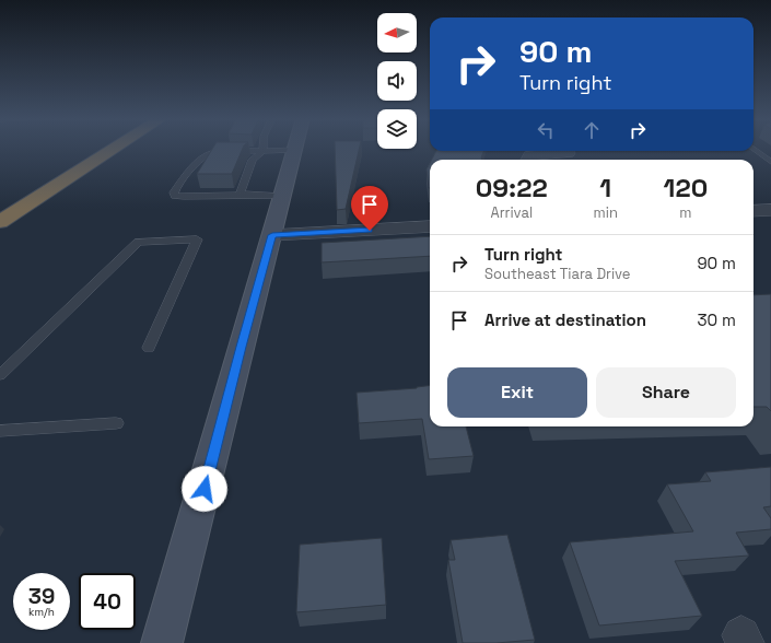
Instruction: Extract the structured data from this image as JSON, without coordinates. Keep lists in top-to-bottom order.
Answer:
{
  "north": "left",
  "page": {
    "turn": ["90 m", "Turn right"],
    "eta": [
      "09:22",
      "Arrival",
      "1",
      "min",
      "120",
      "m"
    ],
    "list": [
      {
        "name": "Turn right",
        "note": "Southeast Tiara Drive",
        "value": "90 m"
      },
      {
        "name": "Arrive at destination",
        "value": "30 m"
      }
    ],
    "buttons": ["Exit", "Share"],
    "speed": "39 km/h",
    "limit": "40"
  }
}
